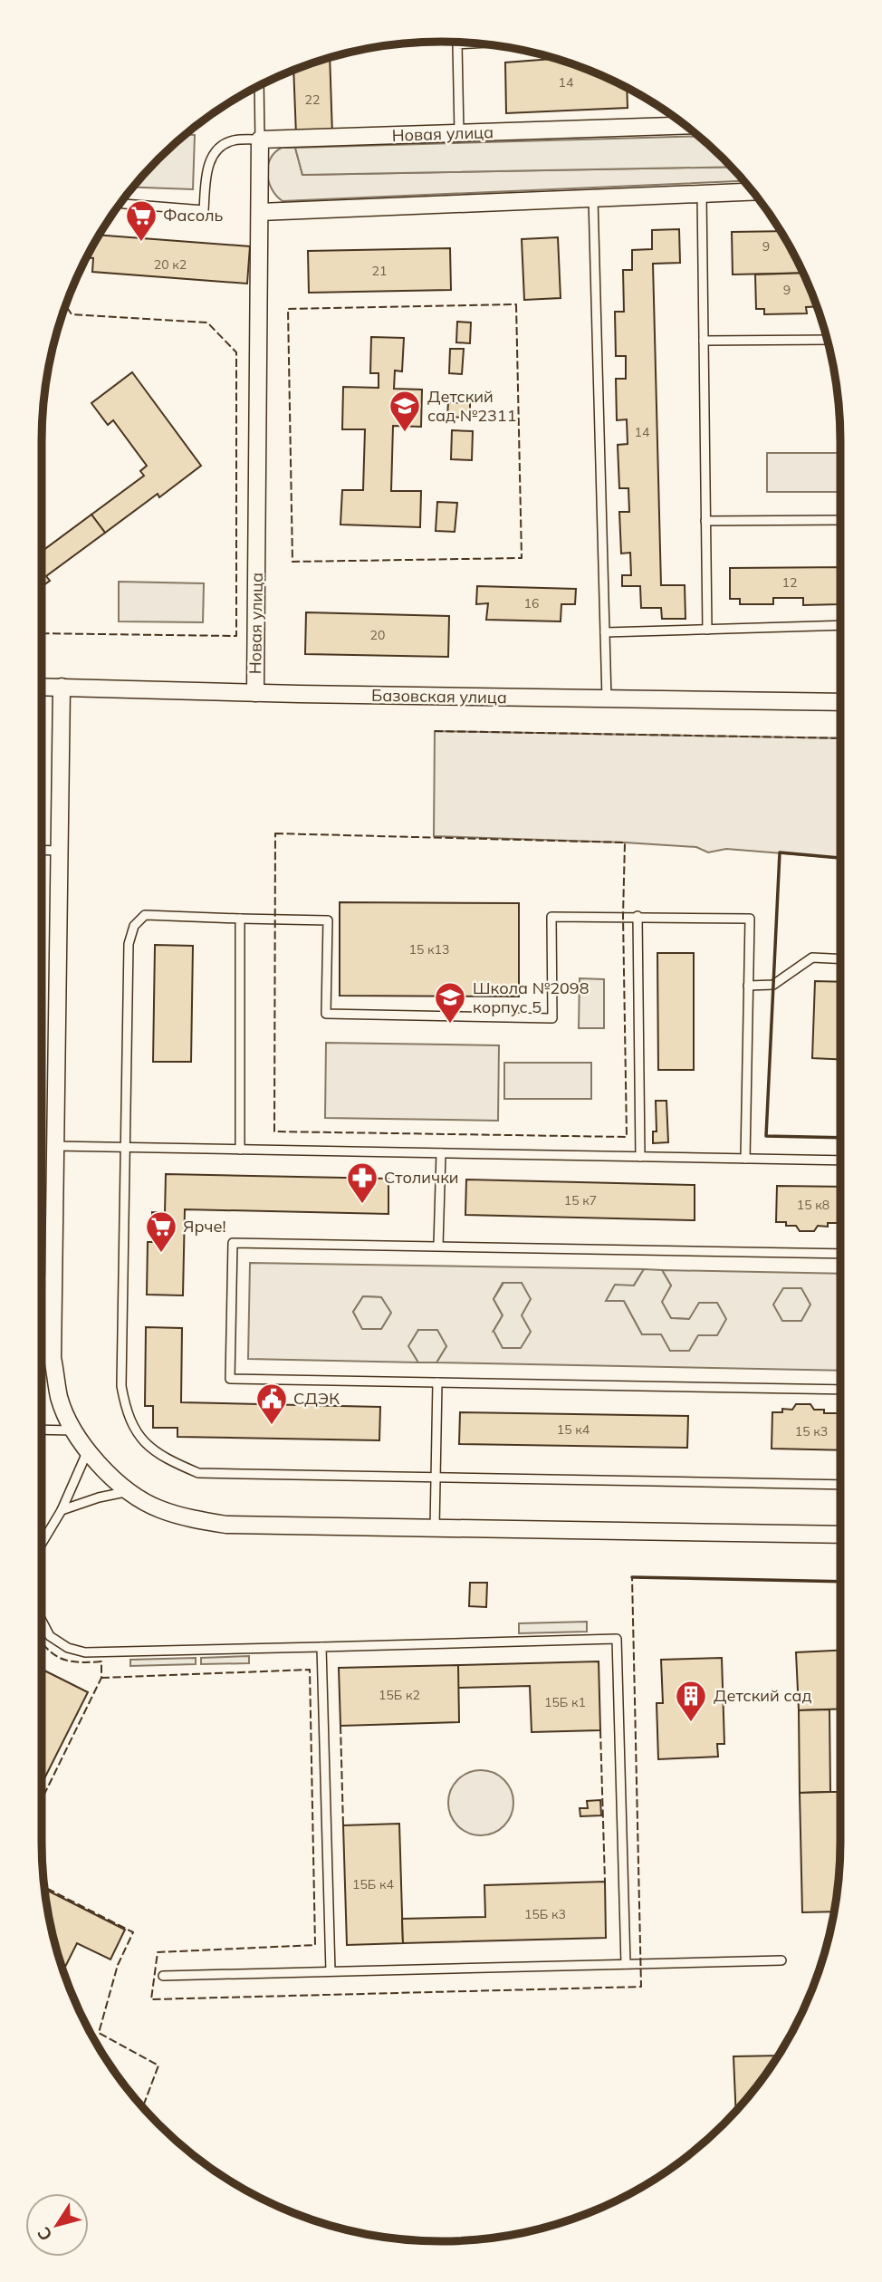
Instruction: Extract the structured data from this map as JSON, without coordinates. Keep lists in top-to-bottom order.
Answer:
{
  "streets": {
    "street": ["Новая улица", "Базовская улица"]
  },
  "crossings": [
    ["Новая улица", "Базовская улица"]
  ],
  "places": {
    "supermarket": ["Фасоль", "Ярче!"],
    "school or university": ["Детский сад №2311", "Школа №2098 корпус 5"],
    "pharmacy": ["Столички"],
    "public building": ["СДЭК"],
    "building": ["Детский сад"]
  },
  "house_numbers": [
    "14",
    "22",
    "9",
    "20 к2",
    "21",
    "9",
    "14",
    "12",
    "16",
    "20",
    "15 к13",
    "15 к7",
    "15 к8",
    "15 к4",
    "15 к3",
    "15Б к2",
    "15Б к1",
    "15Б к4",
    "15Б к3"
  ],
  "north": "bottom left"
}
